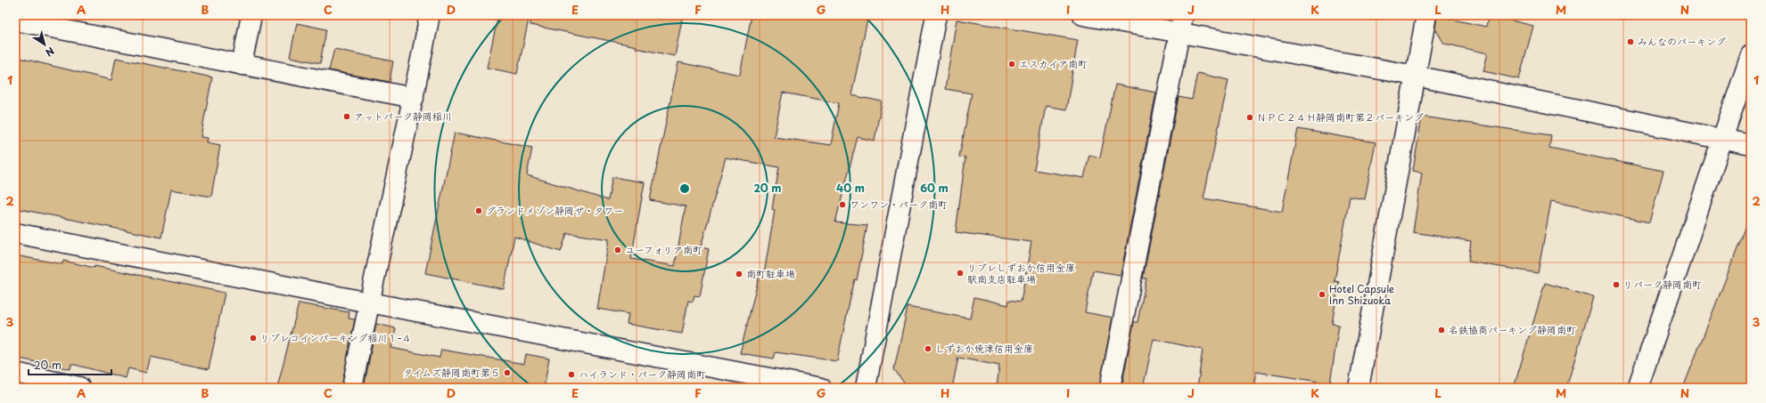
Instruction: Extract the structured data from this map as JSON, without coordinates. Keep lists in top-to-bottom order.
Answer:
{
  "places": [
    "みんなのパーキング",
    "エスカイア南町",
    "アットパーク静岡稲川",
    "ＮＰＣ２４Ｈ静岡南町第２パーキング",
    "ワンワン・パーク南町",
    "グランドメゾン静岡ザ・タワー",
    "ユーフォリア南町",
    "リブレしずおか信用金庫 駅南支店駐車場",
    "南町駐車場",
    "リパーク静岡南町",
    "Hotel Capsule Inn Shizuoka",
    "名鉄協商パーキング静岡南町",
    "リブレコインパーキング稲川１-４",
    "しずおか焼津信用金庫",
    "タイムズ静岡南町第５",
    "ハイランド・パーク静岡南町"
  ],
  "scale_bar": "20 m",
  "north": "bottom right",
  "grid": {
    "columns": [
      "A",
      "B",
      "C",
      "D",
      "E",
      "F",
      "G",
      "H",
      "I",
      "J",
      "K",
      "L",
      "M",
      "N"
    ],
    "rows": ["1", "2", "3"]
  },
  "rings": ["20 m", "40 m", "60 m"]
}
